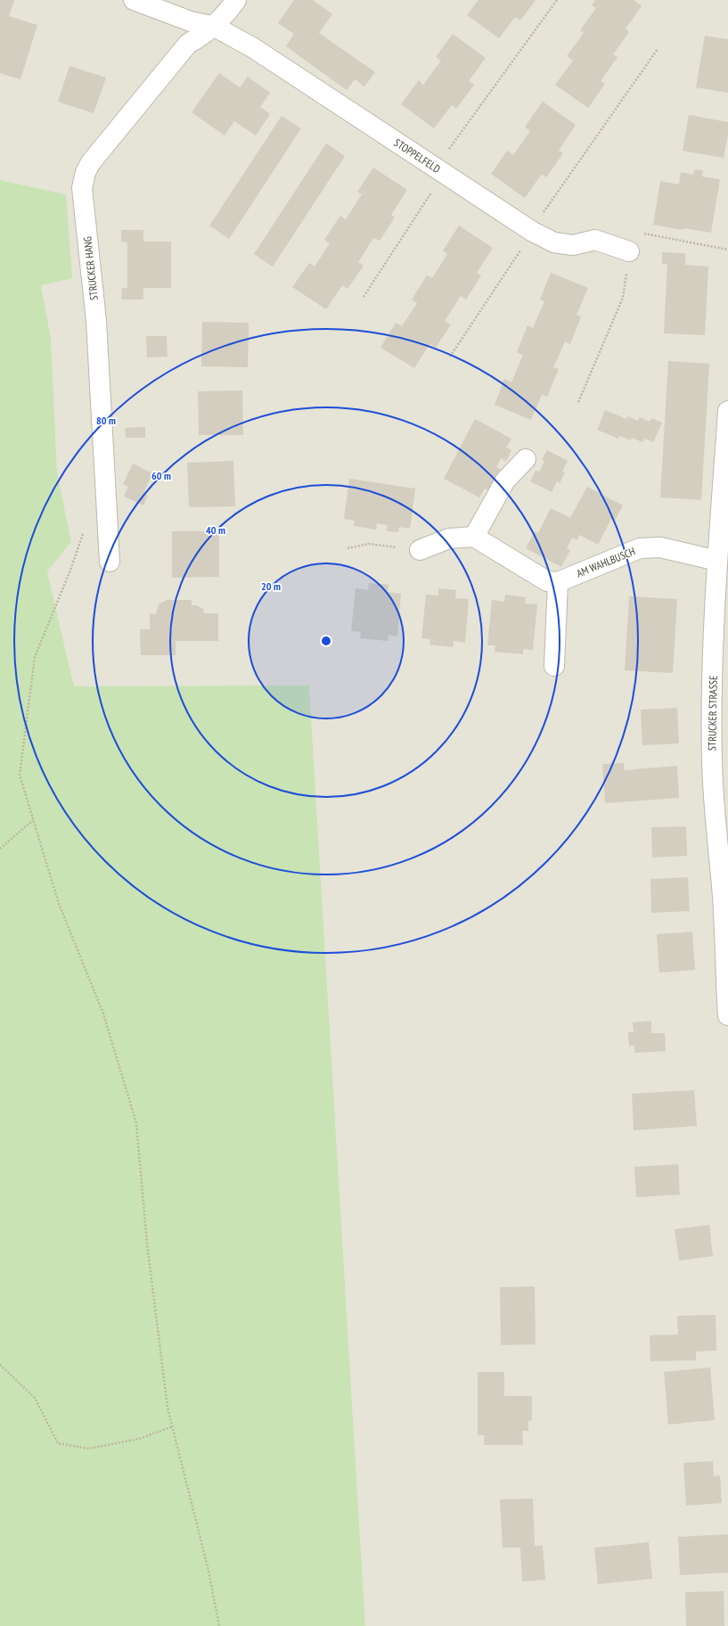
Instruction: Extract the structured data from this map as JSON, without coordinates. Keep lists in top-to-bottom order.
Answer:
{
  "streets": {
    "street": [
      "STOPPELFELD",
      "STRUCKER HANG",
      "AM WAHLBUSCH",
      "STRUCKER STRASSE"
    ]
  },
  "crossings": [
    ["STOPPELFELD", "STRUCKER HANG"],
    ["AM WAHLBUSCH", "STRUCKER STRASSE"]
  ],
  "rings": [
    "80 m",
    "60 m",
    "40 m",
    "20 m"
  ]
}
